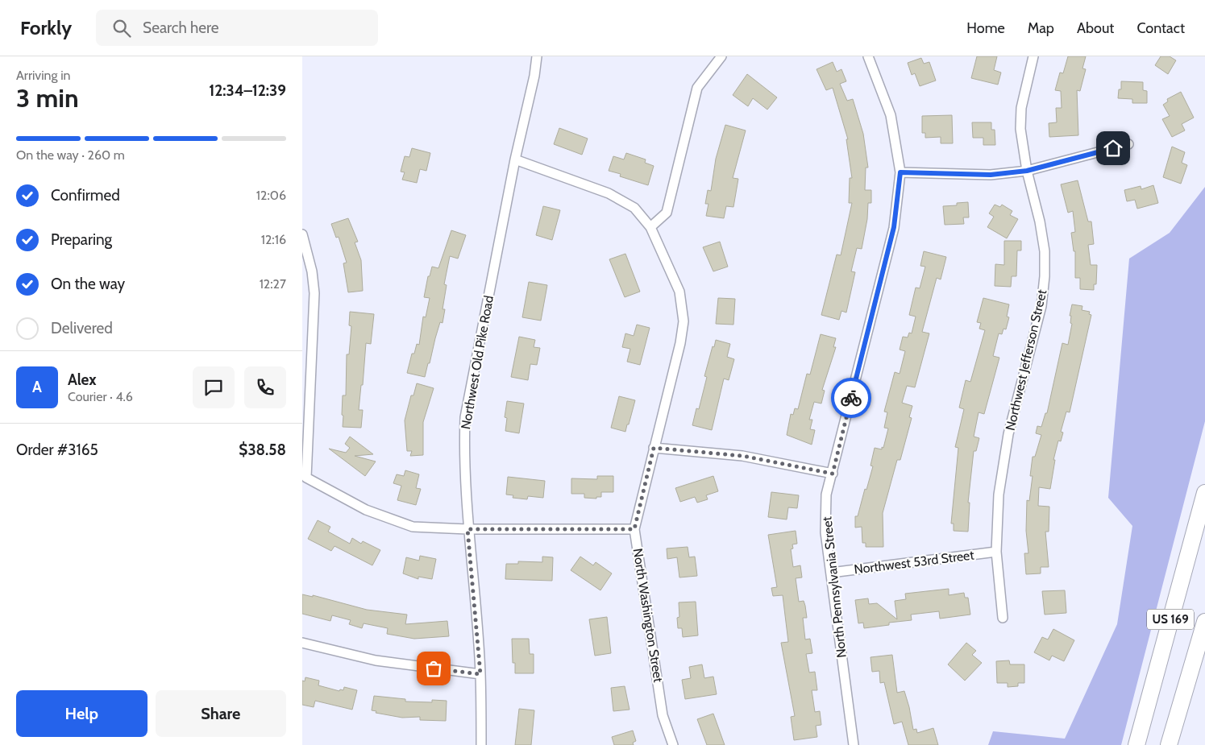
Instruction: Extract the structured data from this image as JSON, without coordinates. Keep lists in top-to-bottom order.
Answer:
{
  "streets": {
    "highway": ["US 169"],
    "street": [
      "Northwest Jefferson Street",
      "Northwest Old Pike Road",
      "Northwest 53rd Street",
      "North Pennsylvania Street",
      "North Washington Street"
    ]
  },
  "crossings": [
    ["Northwest Jefferson Street", "Northwest 53rd Street"],
    ["Northwest Old Pike Road", "North Washington Street"],
    ["Northwest 53rd Street", "North Pennsylvania Street"]
  ],
  "page": {
    "header": "Forkly",
    "search": "Search here",
    "nav": [
      "Home",
      "Map",
      "About",
      "Contact"
    ],
    "heading": ["3 min", "Arriving in", "12:34–12:39"],
    "panel": [
      "Alex",
      "Courier · 4.6",
      "Order #3165",
      "$38.58"
    ],
    "bar": "On the way · 260 m",
    "list": [
      ["Confirmed", "12:06"],
      ["Preparing", "12:16"],
      ["On the way", "12:27"],
      "Delivered"
    ],
    "round": "A",
    "buttons": ["Help", "Share"]
  }
}
